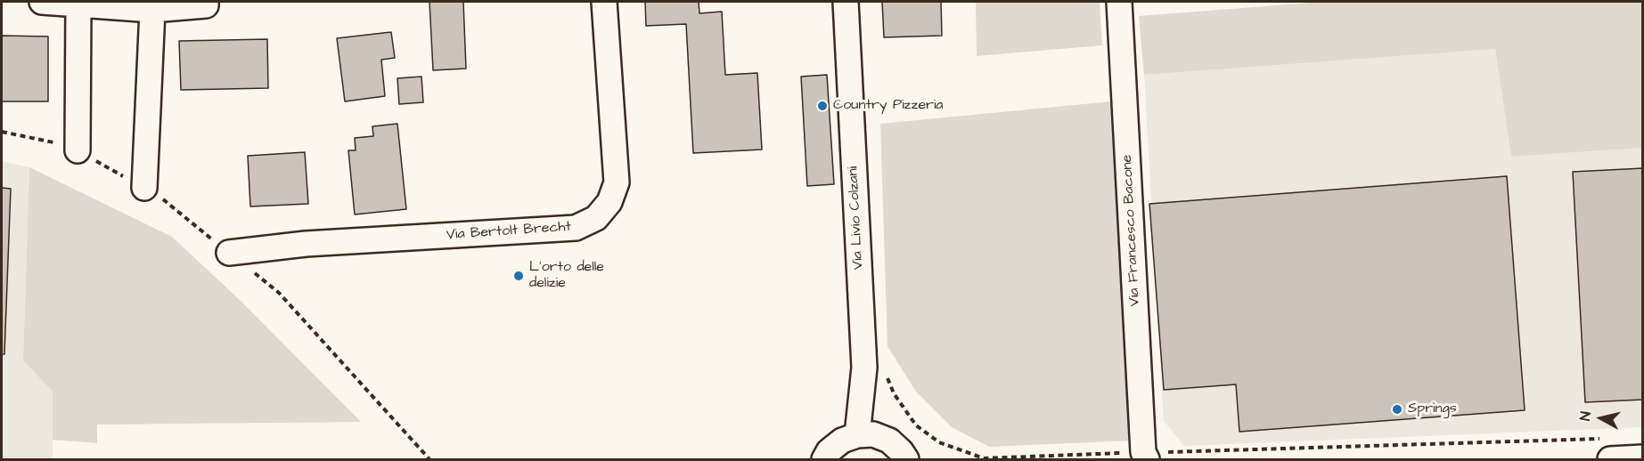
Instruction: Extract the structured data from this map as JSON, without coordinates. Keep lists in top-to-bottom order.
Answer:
{
  "streets": {
    "street": ["Via Livio Colzani", "Via Francesco Bacone", "Via Bertolt Brecht"]
  },
  "places": ["Country Pizzeria", "L'orto delle delizie", "Springs"],
  "north": "left"
}
